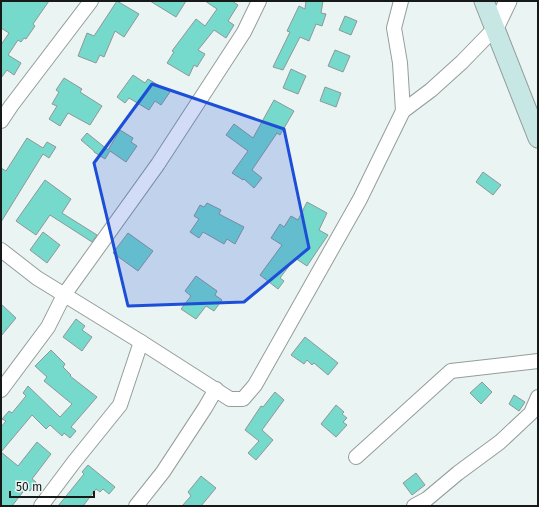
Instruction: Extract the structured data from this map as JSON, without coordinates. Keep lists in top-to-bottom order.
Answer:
{
  "scale_bar": "50 m"
}
